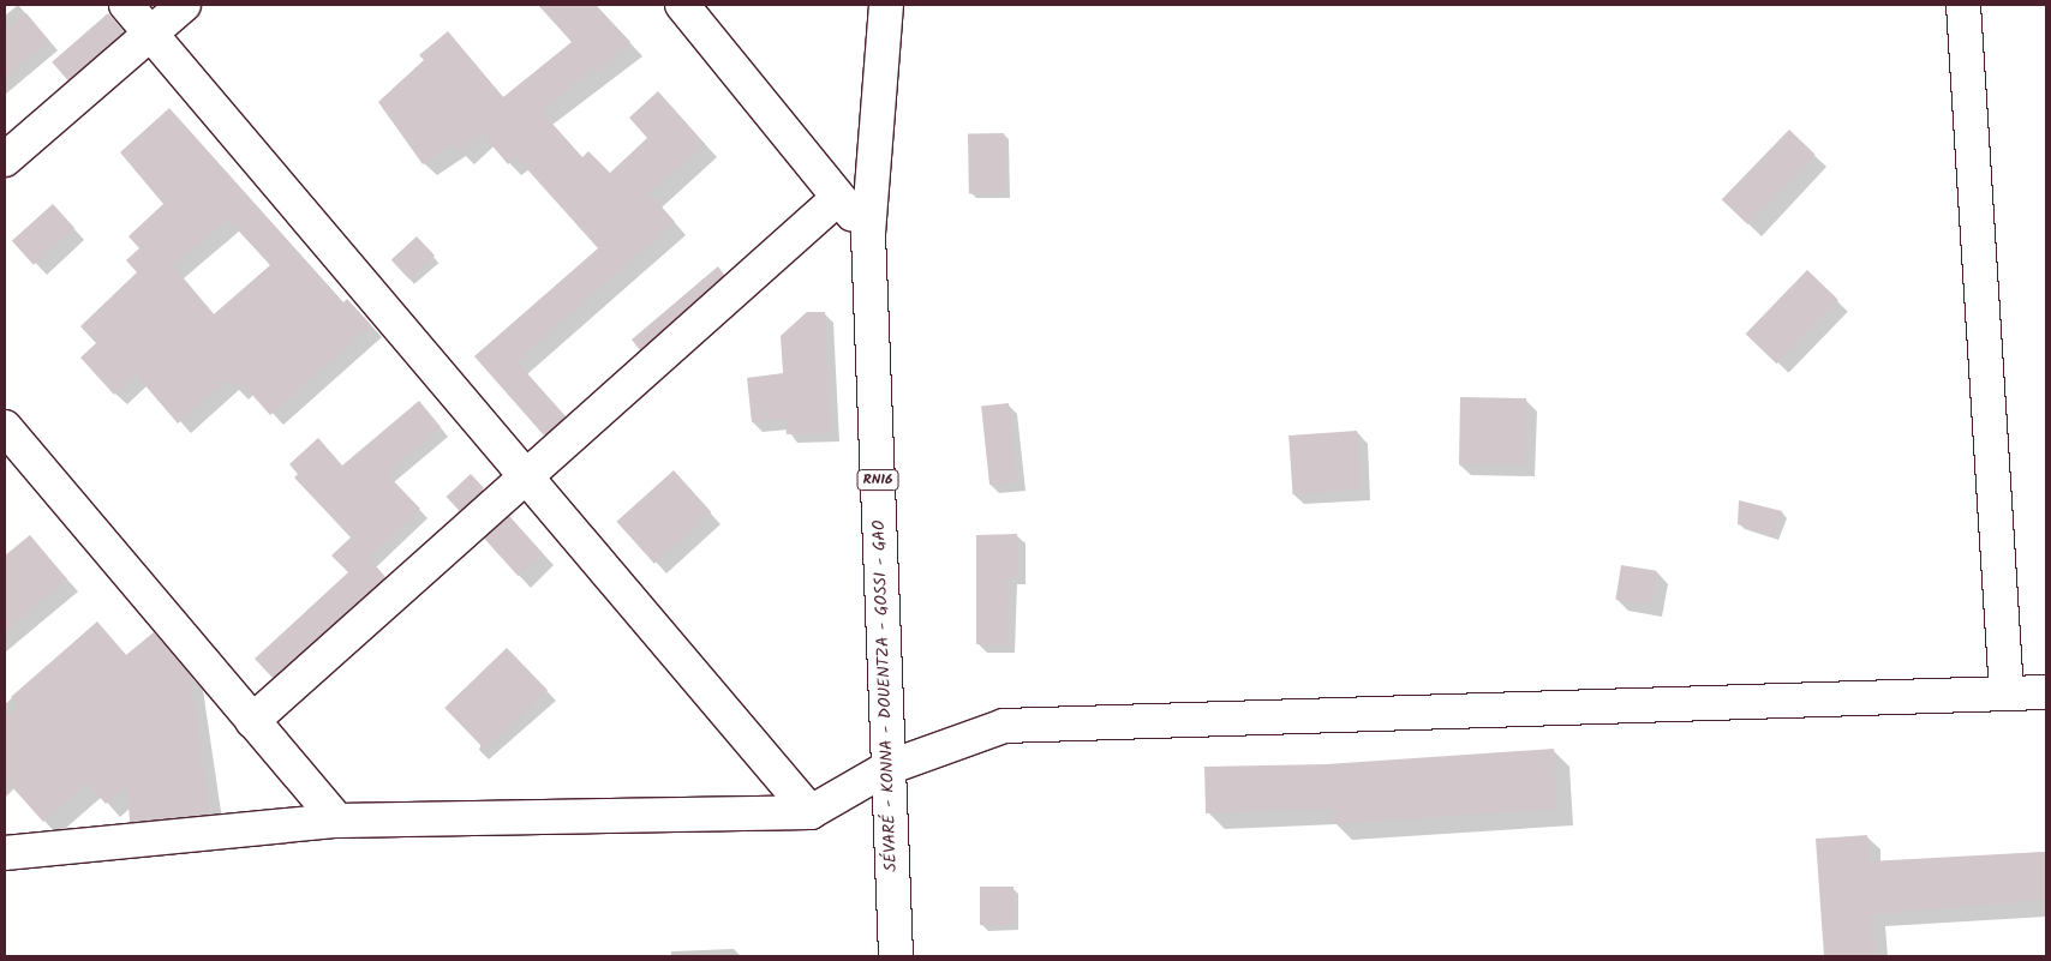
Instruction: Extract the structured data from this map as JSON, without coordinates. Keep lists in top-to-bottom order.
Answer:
{
  "streets": {
    "street": ["RN16", "SÉVARÉ - KONNA - DOUENTZA - GOSSI - GAO"]
  }
}
